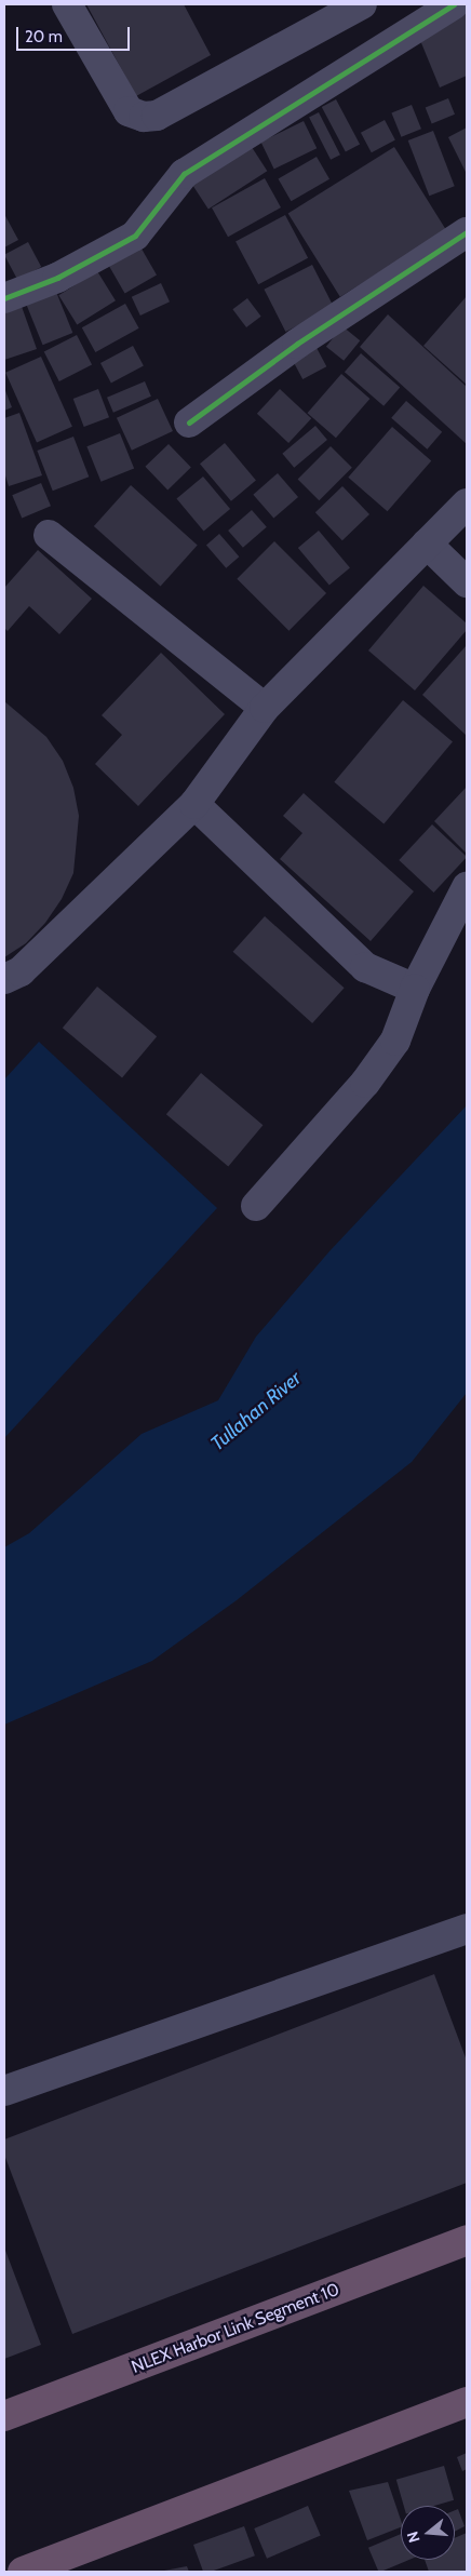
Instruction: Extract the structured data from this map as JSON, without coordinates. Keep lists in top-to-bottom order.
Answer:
{
  "streets": {
    "highway": ["NLEX Harbor Link Segment 10"]
  },
  "water": ["Tullahan River"],
  "scale_bar": "20 m",
  "north": "left"
}
